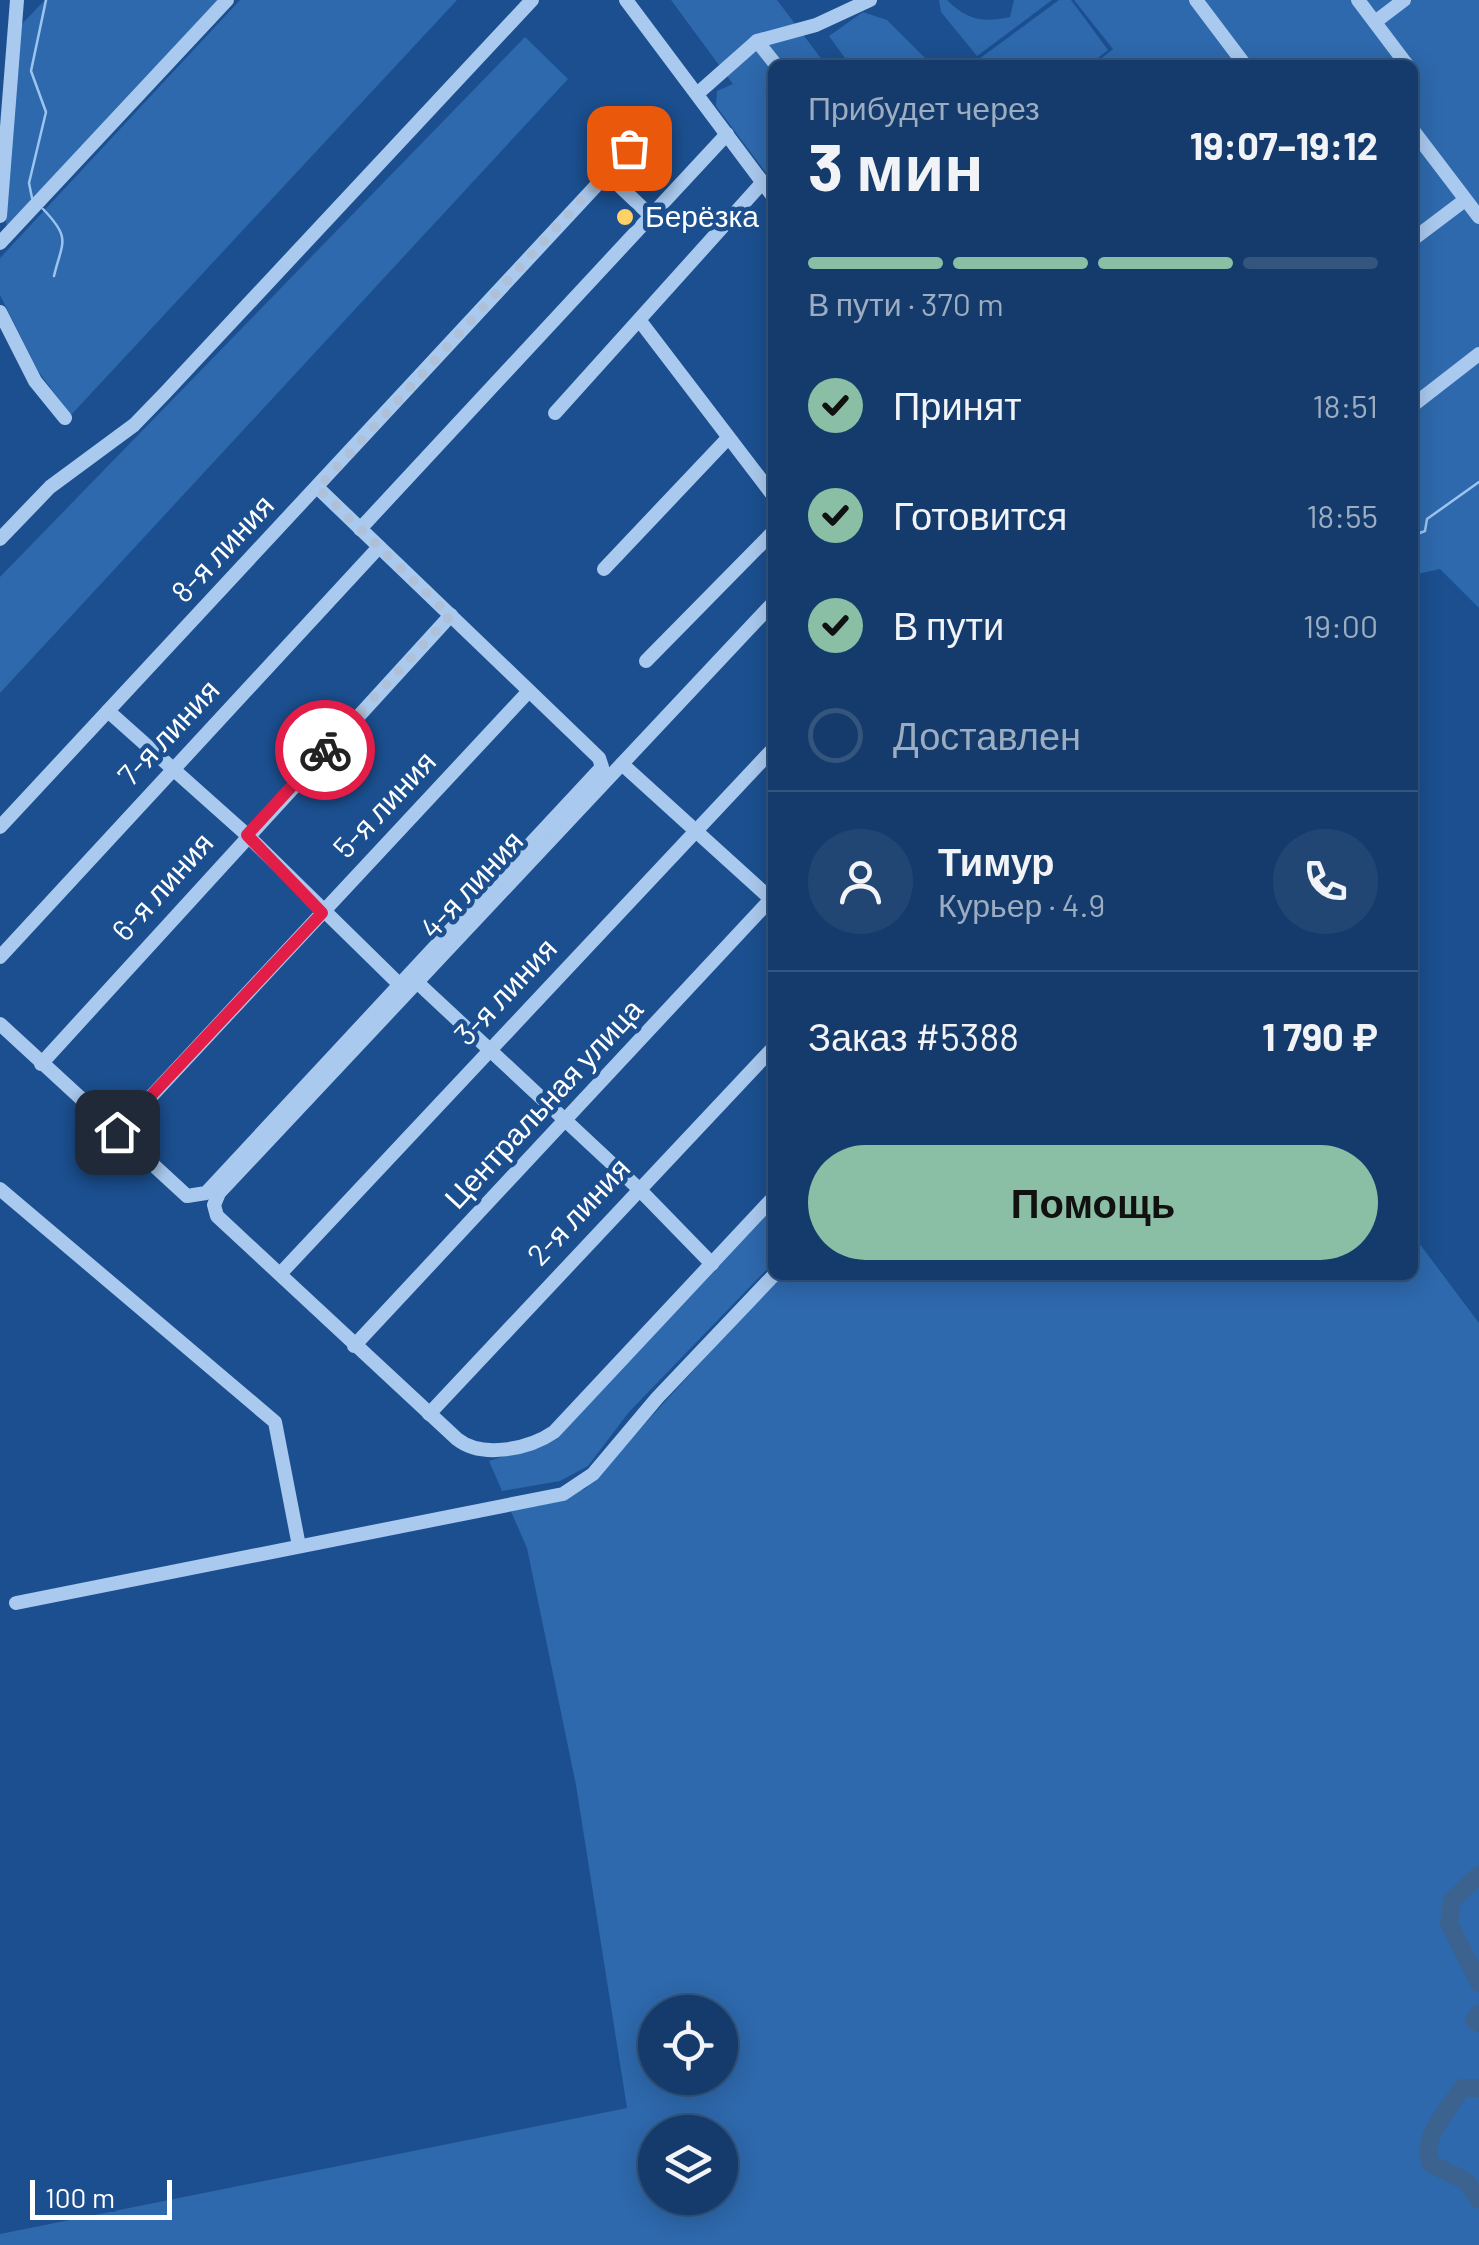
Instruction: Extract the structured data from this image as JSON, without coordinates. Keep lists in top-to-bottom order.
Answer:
{
  "streets": {
    "street": [
      "8-я линия",
      "7-я линия",
      "5-я линия",
      "4-я линия",
      "6-я линия",
      "3-я линия",
      "Центральная улица",
      "2-я линия"
    ]
  },
  "crossings": [
    ["4-я линия", "3-я линия"]
  ],
  "places": ["Берёзка"],
  "scale_bar": "100 m",
  "page": {
    "heading": ["3 мин", "Прибудет через", "19:07–19:12"],
    "panel": [
      "Тимур",
      "Курьер · 4.9",
      "Заказ #5388",
      "1 790 ₽"
    ],
    "bar": "В пути · 370 m",
    "list": [
      ["Принят", "18:51"],
      ["Готовится", "18:55"],
      ["В пути", "19:00"],
      "Доставлен"
    ],
    "buttons": "Помощь",
    "scale": "100 m"
  }
}
